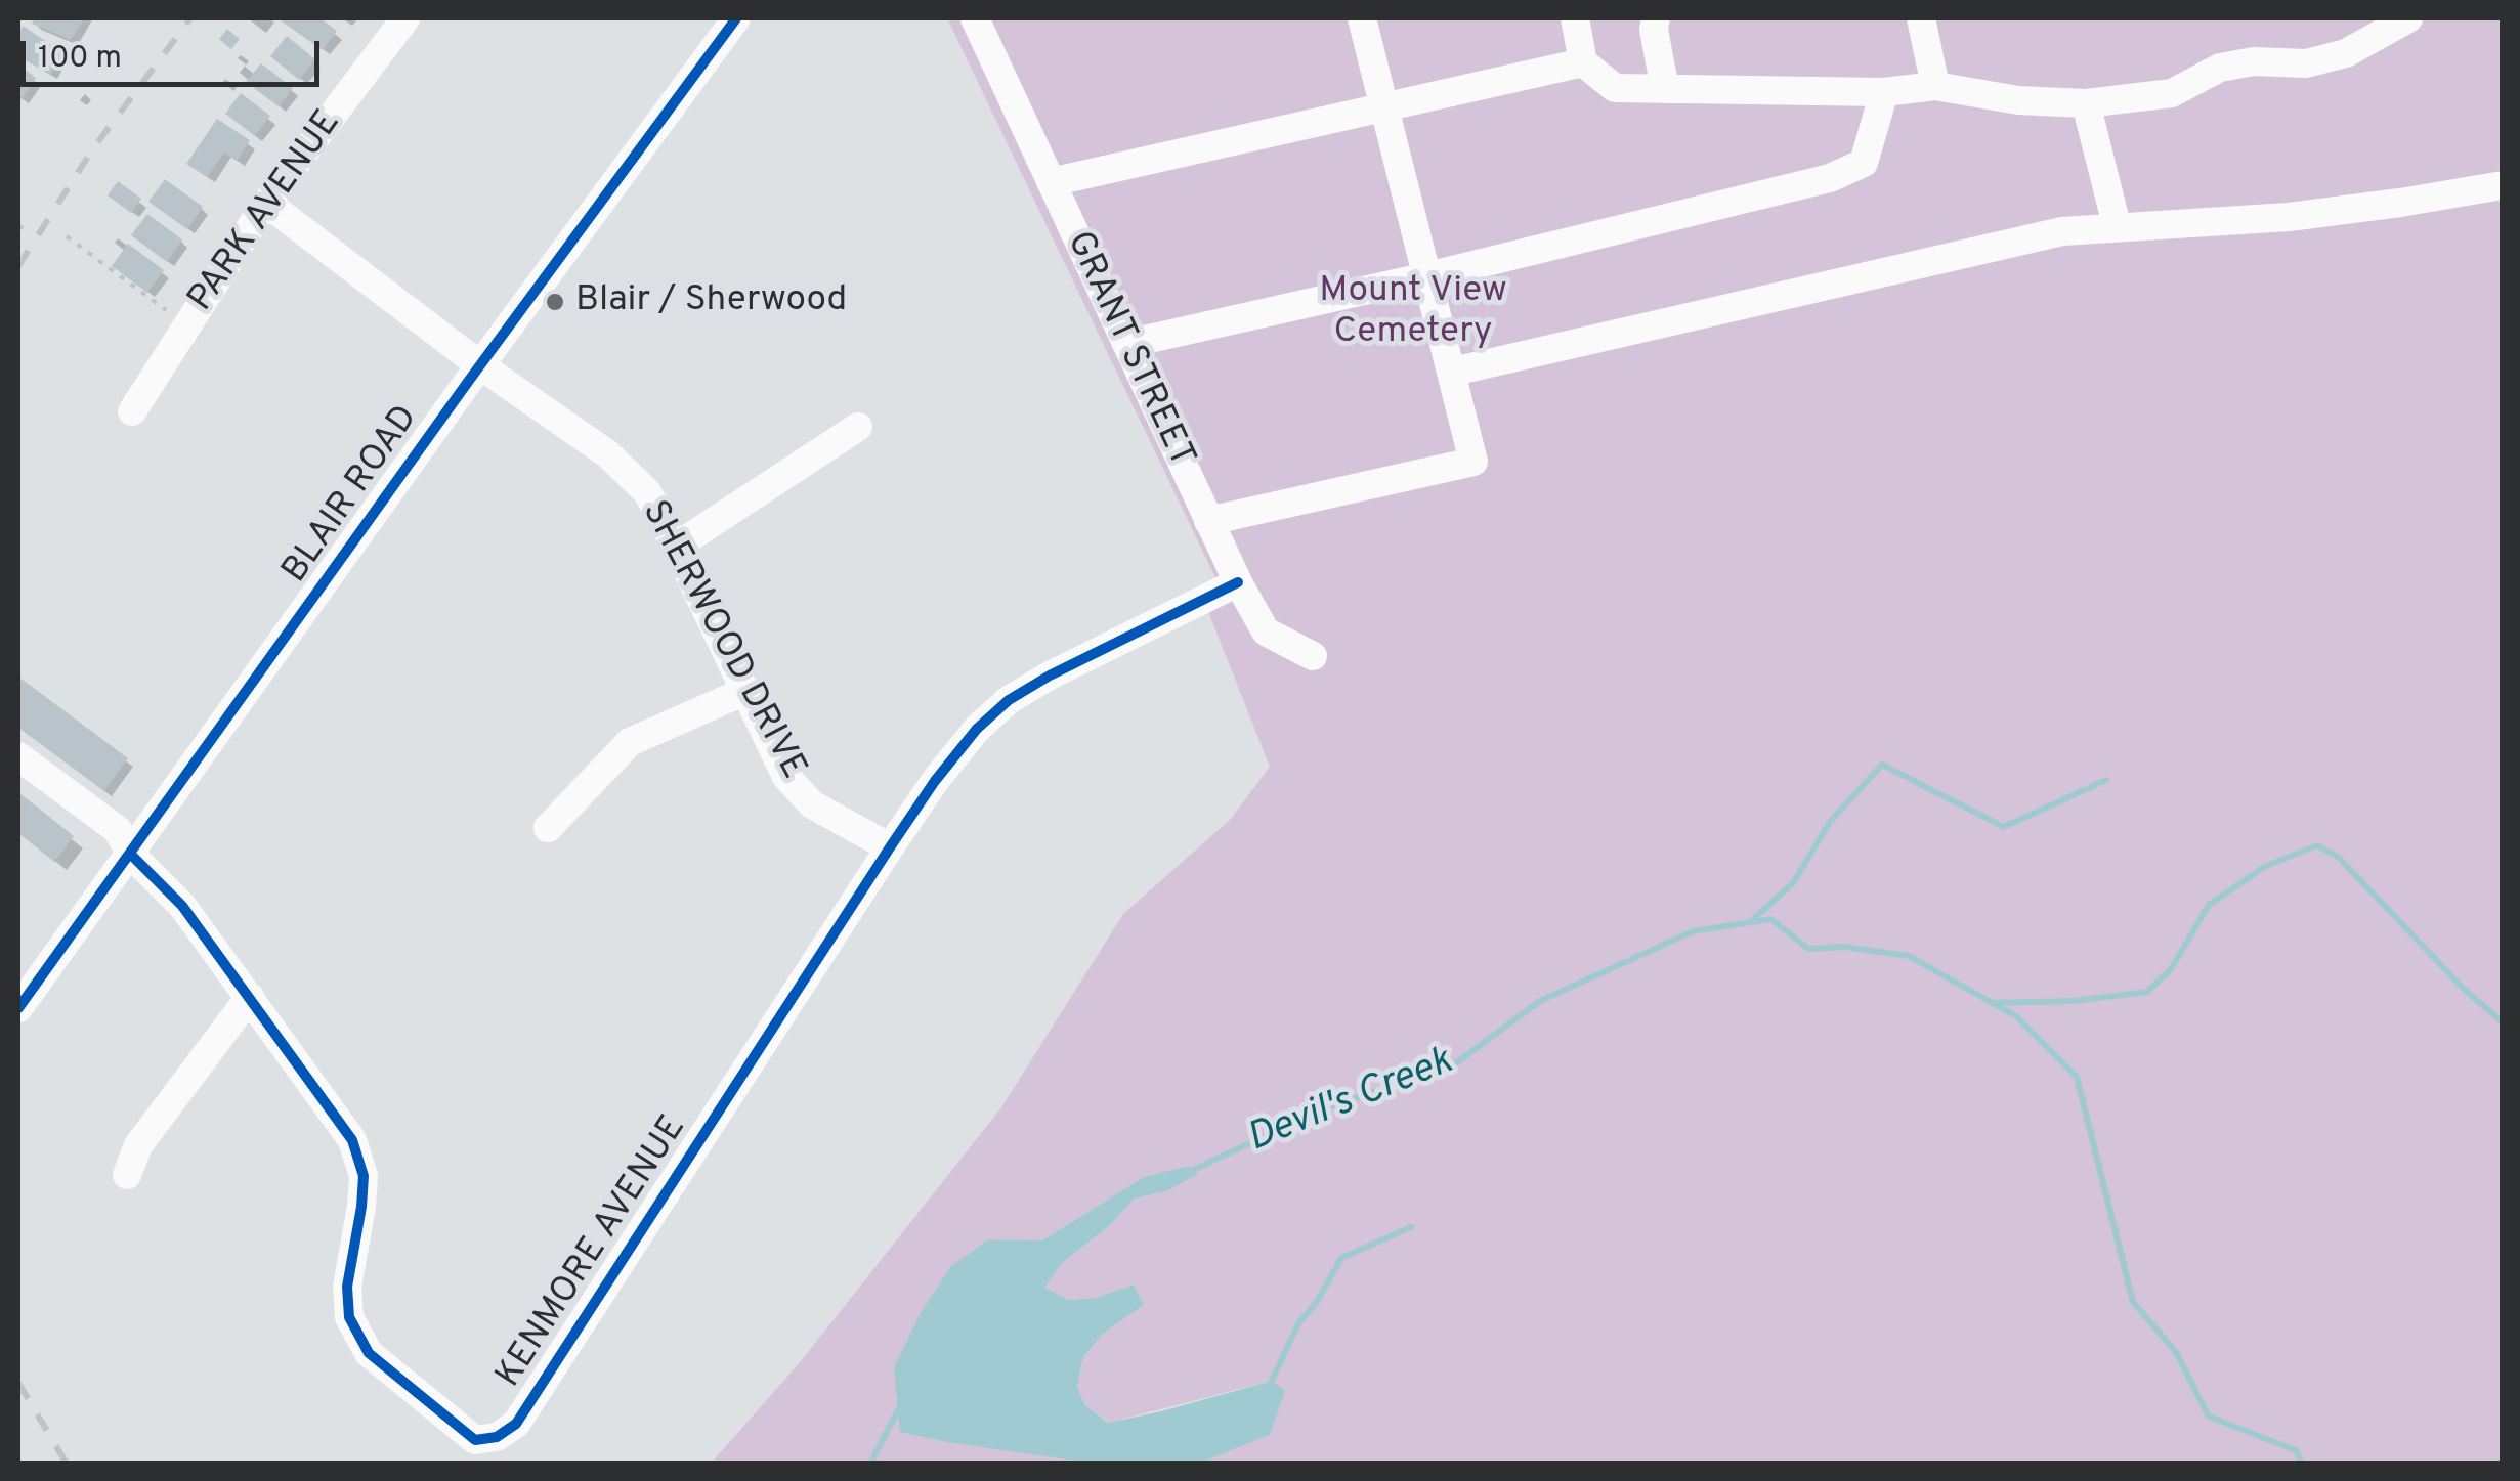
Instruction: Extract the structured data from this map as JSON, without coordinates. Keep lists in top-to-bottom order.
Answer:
{
  "streets": {
    "street": [
      "PARK AVENUE",
      "GRANT STREET",
      "BLAIR ROAD",
      "SHERWOOD DRIVE",
      "KENMORE AVENUE"
    ]
  },
  "crossings": [
    ["PARK AVENUE", "SHERWOOD DRIVE"],
    ["GRANT STREET", "KENMORE AVENUE"],
    ["BLAIR ROAD", "SHERWOOD DRIVE"],
    ["BLAIR ROAD", "KENMORE AVENUE"],
    ["SHERWOOD DRIVE", "KENMORE AVENUE"]
  ],
  "water": ["Devil's Creek"],
  "parks": ["Mount View Cemetery"],
  "places": ["Blair / Sherwood"],
  "scale_bar": "100 m"
}
